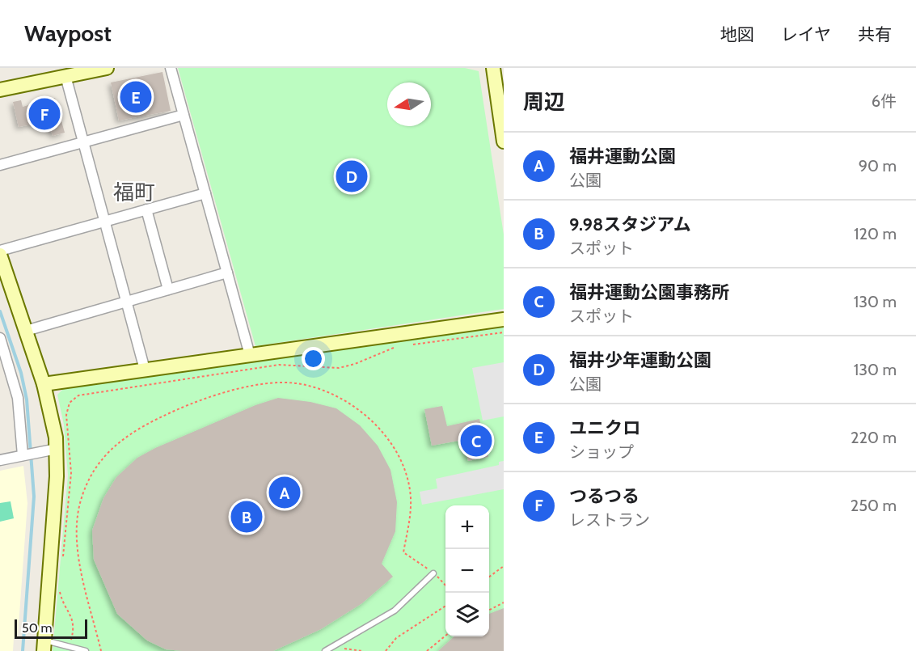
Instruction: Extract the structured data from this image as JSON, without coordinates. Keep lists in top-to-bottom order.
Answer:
{
  "districts": ["福町"],
  "scale_bar": "50 m",
  "north": "left",
  "page": {
    "header": "Waypost",
    "nav": ["地図", "レイヤ", "共有"],
    "heading": ["周辺", "6件"],
    "pins": [
      "E",
      "F",
      "D",
      "C",
      "A",
      "B"
    ],
    "list": [
      {
        "mark": "A",
        "name": "福井運動公園",
        "note": "公園",
        "value": "90 m"
      },
      {
        "mark": "B",
        "name": "9.98スタジアム",
        "note": "スポット",
        "value": "120 m"
      },
      {
        "mark": "C",
        "name": "福井運動公園事務所",
        "note": "スポット",
        "value": "130 m"
      },
      {
        "mark": "D",
        "name": "福井少年運動公園",
        "note": "公園",
        "value": "130 m"
      },
      {
        "mark": "E",
        "name": "ユニクロ",
        "note": "ショップ",
        "value": "220 m"
      },
      {
        "mark": "F",
        "name": "つるつる",
        "note": "レストラン",
        "value": "250 m"
      }
    ],
    "map_buttons": ["+", "−"],
    "scale": "50 m"
  }
}
